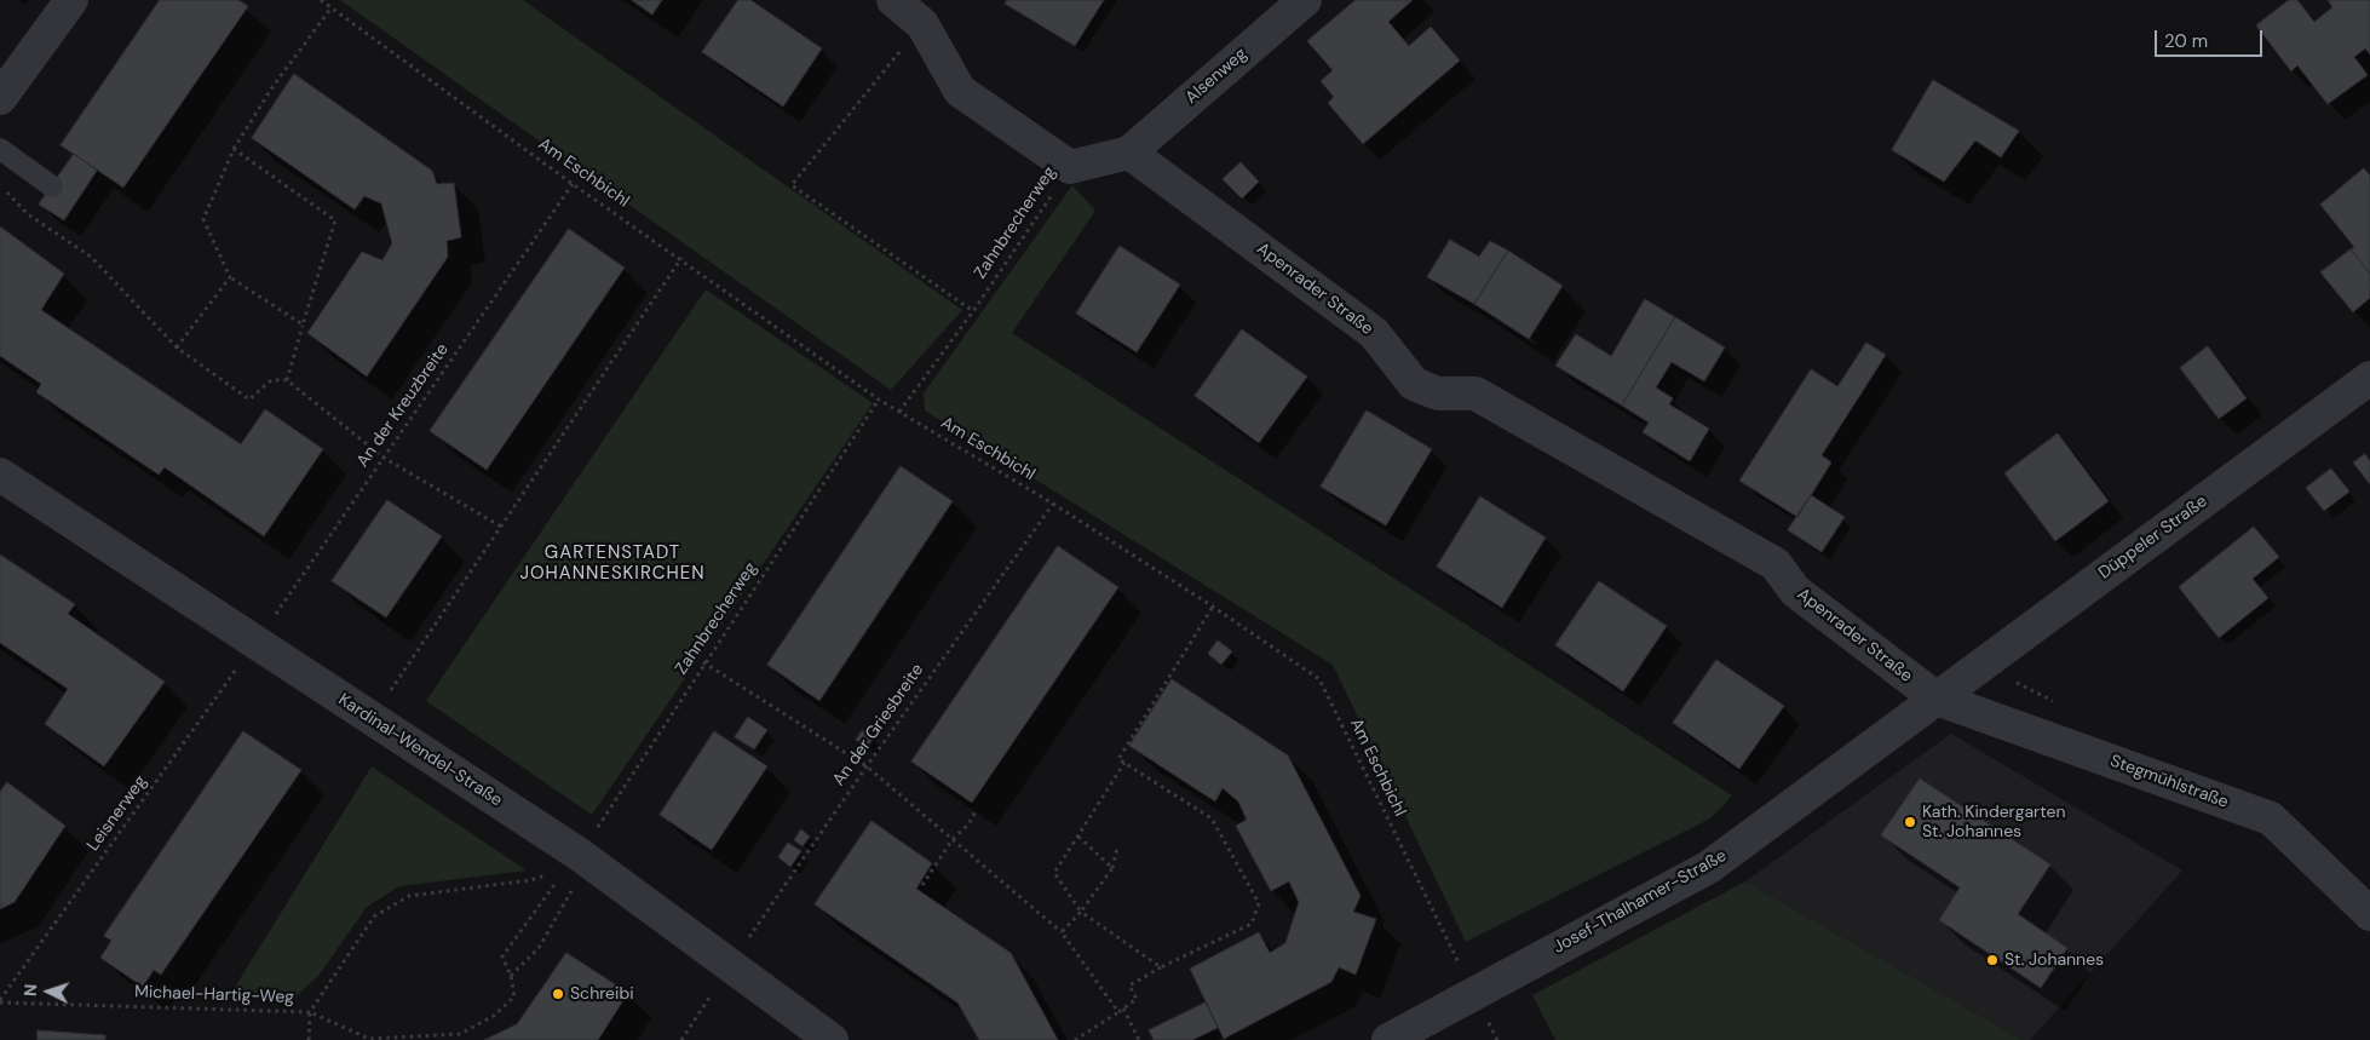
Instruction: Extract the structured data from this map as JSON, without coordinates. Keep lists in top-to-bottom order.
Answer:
{
  "streets": {
    "street": [
      "Alsenweg",
      "Apenrader Straße",
      "Düppeler Straße",
      "Kardinal-Wendel-Straße",
      "Stegmühlstraße",
      "Josef-Thalhamer-Straße"
    ],
    "path": [
      "Am Eschbichl",
      "Zahnbrecherweg",
      "An der Kreuzbreite",
      "An der Griesbreite",
      "Leisnerweg",
      "Michael-Hartig-Weg"
    ]
  },
  "crossings": [
    ["Alsenweg", "Apenrader Straße"],
    ["Am Eschbichl", "Zahnbrecherweg"],
    ["Am Eschbichl", "An der Kreuzbreite"],
    ["Am Eschbichl", "An der Griesbreite"],
    ["Am Eschbichl", "Josef-Thalhamer-Straße"],
    ["Zahnbrecherweg", "Kardinal-Wendel-Straße"],
    ["Zahnbrecherweg", "Michael-Hartig-Weg"],
    ["Apenrader Straße", "Düppeler Straße"],
    ["Apenrader Straße", "Stegmühlstraße"],
    ["Apenrader Straße", "Josef-Thalhamer-Straße"],
    ["An der Kreuzbreite", "Kardinal-Wendel-Straße"],
    ["An der Kreuzbreite", "Leisnerweg"],
    ["Düppeler Straße", "Stegmühlstraße"],
    ["Düppeler Straße", "Josef-Thalhamer-Straße"],
    ["An der Griesbreite", "Kardinal-Wendel-Straße"],
    ["Kardinal-Wendel-Straße", "Leisnerweg"],
    ["Kardinal-Wendel-Straße", "Michael-Hartig-Weg"],
    ["Stegmühlstraße", "Josef-Thalhamer-Straße"],
    ["Leisnerweg", "Michael-Hartig-Weg"]
  ],
  "districts": ["GARTENSTADT JOHANNESKIRCHEN"],
  "places": ["Kath. Kindergarten St. Johannes", "St. Johannes", "Schreibi"],
  "scale_bar": "20 m",
  "north": "left"
}
